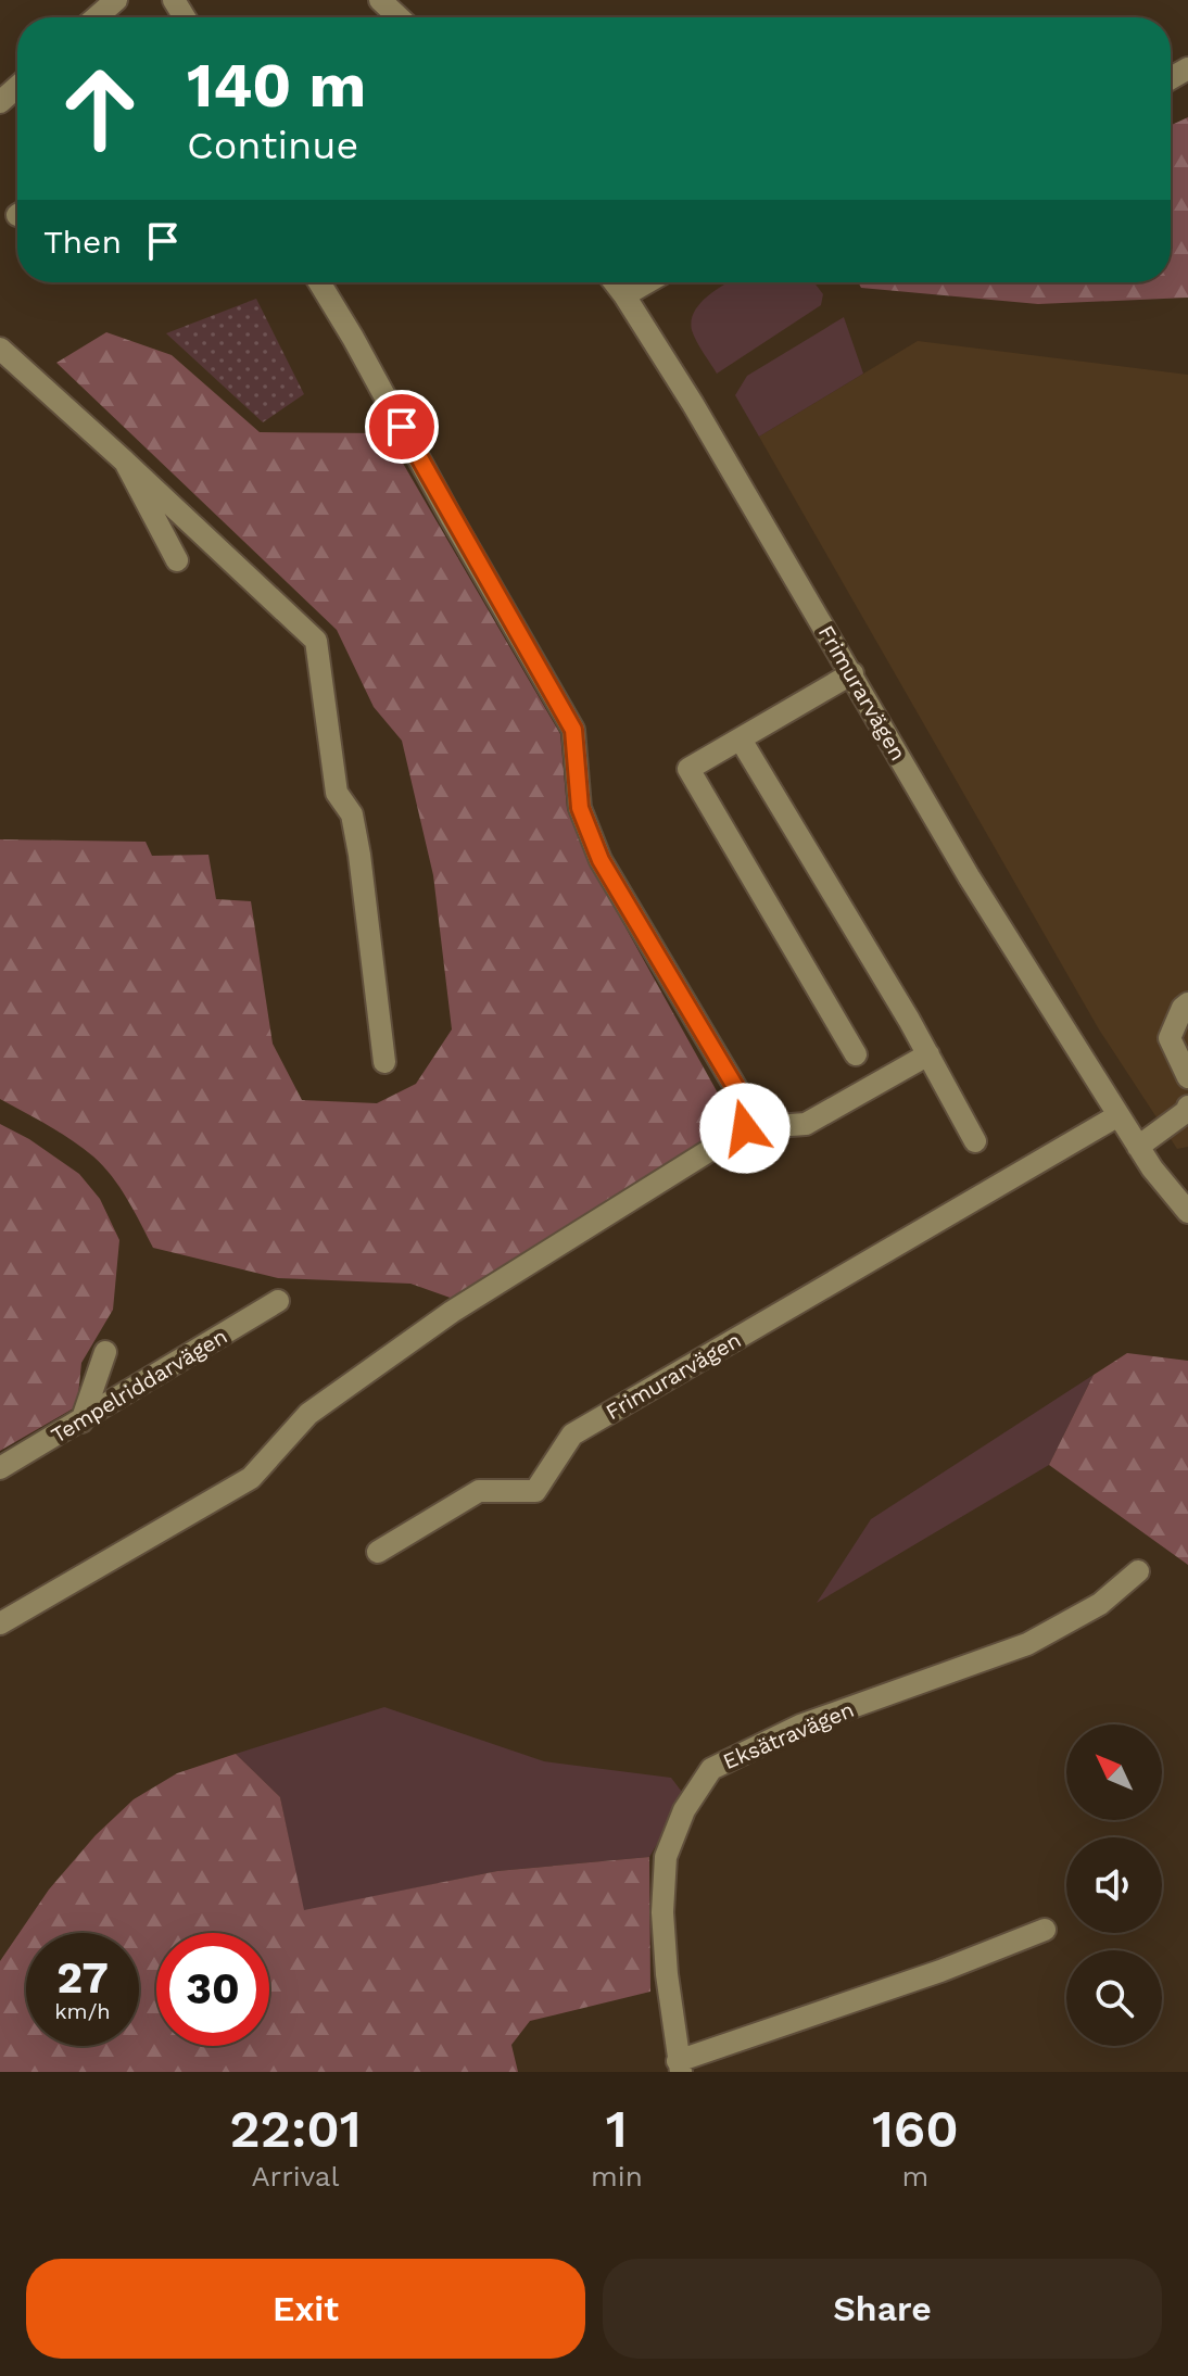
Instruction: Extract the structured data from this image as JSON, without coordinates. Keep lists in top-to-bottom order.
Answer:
{
  "streets": {
    "street": ["Frimurarvägen", "Tempelriddarvägen", "Eksätravägen"]
  },
  "north": "top left",
  "page": {
    "turn": ["140 m", "Continue"],
    "then": "Then",
    "speed": "27 km/h",
    "limit": "30",
    "eta": [
      "22:01",
      "Arrival",
      "1",
      "min",
      "160",
      "m"
    ],
    "buttons": ["Exit", "Share"]
  }
}
